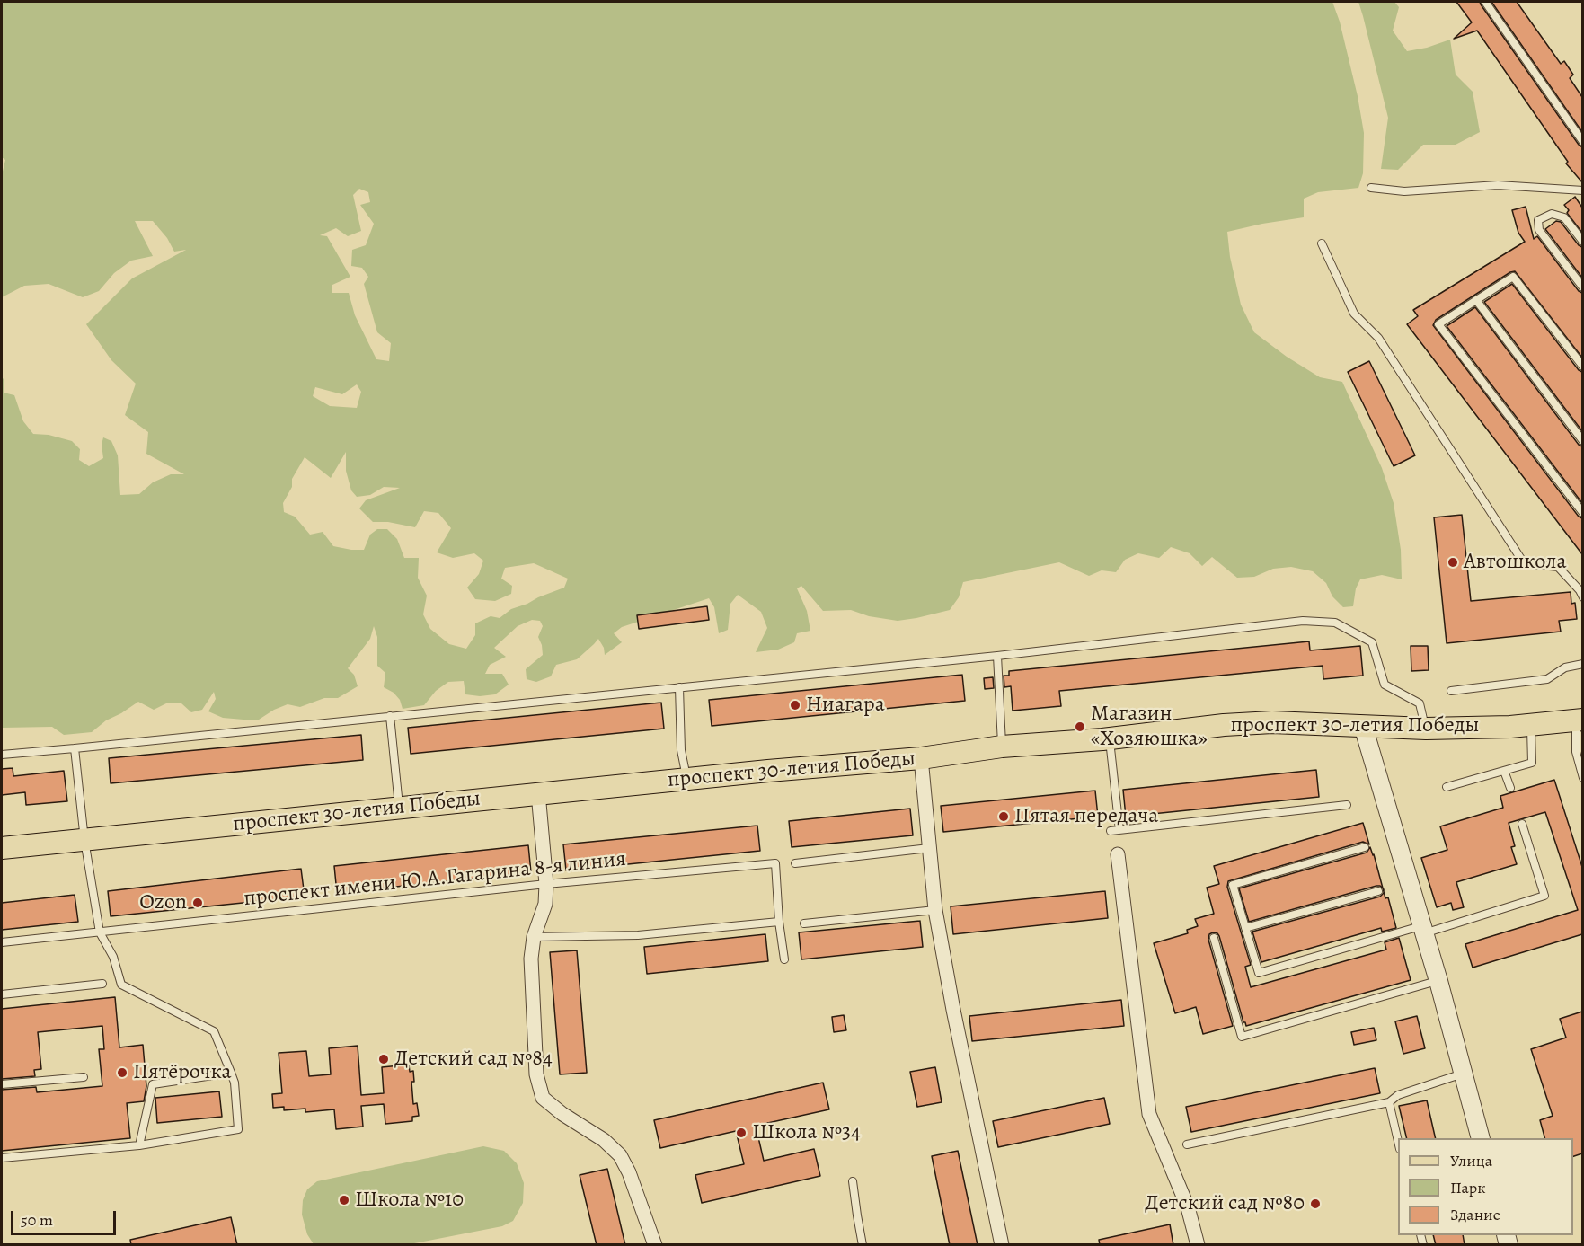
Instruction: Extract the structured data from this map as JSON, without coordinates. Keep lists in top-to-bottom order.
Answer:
{
  "streets": {
    "main road": ["проспект 30-летия Победы"],
    "lane": ["проспект имени Ю.А.Гагарина 8-я линия"]
  },
  "places": [
    "Автошкола",
    "Ниагара",
    "Магазин «Хозяюшка»",
    "Пятая передача",
    "Ozon",
    "Детский сад №84",
    "Пятёрочка",
    "Школа №34",
    "Школа №10",
    "Детский сад №80"
  ],
  "legend": ["Улица", "Парк", "Здание"],
  "scale_bar": "50 m"
}
